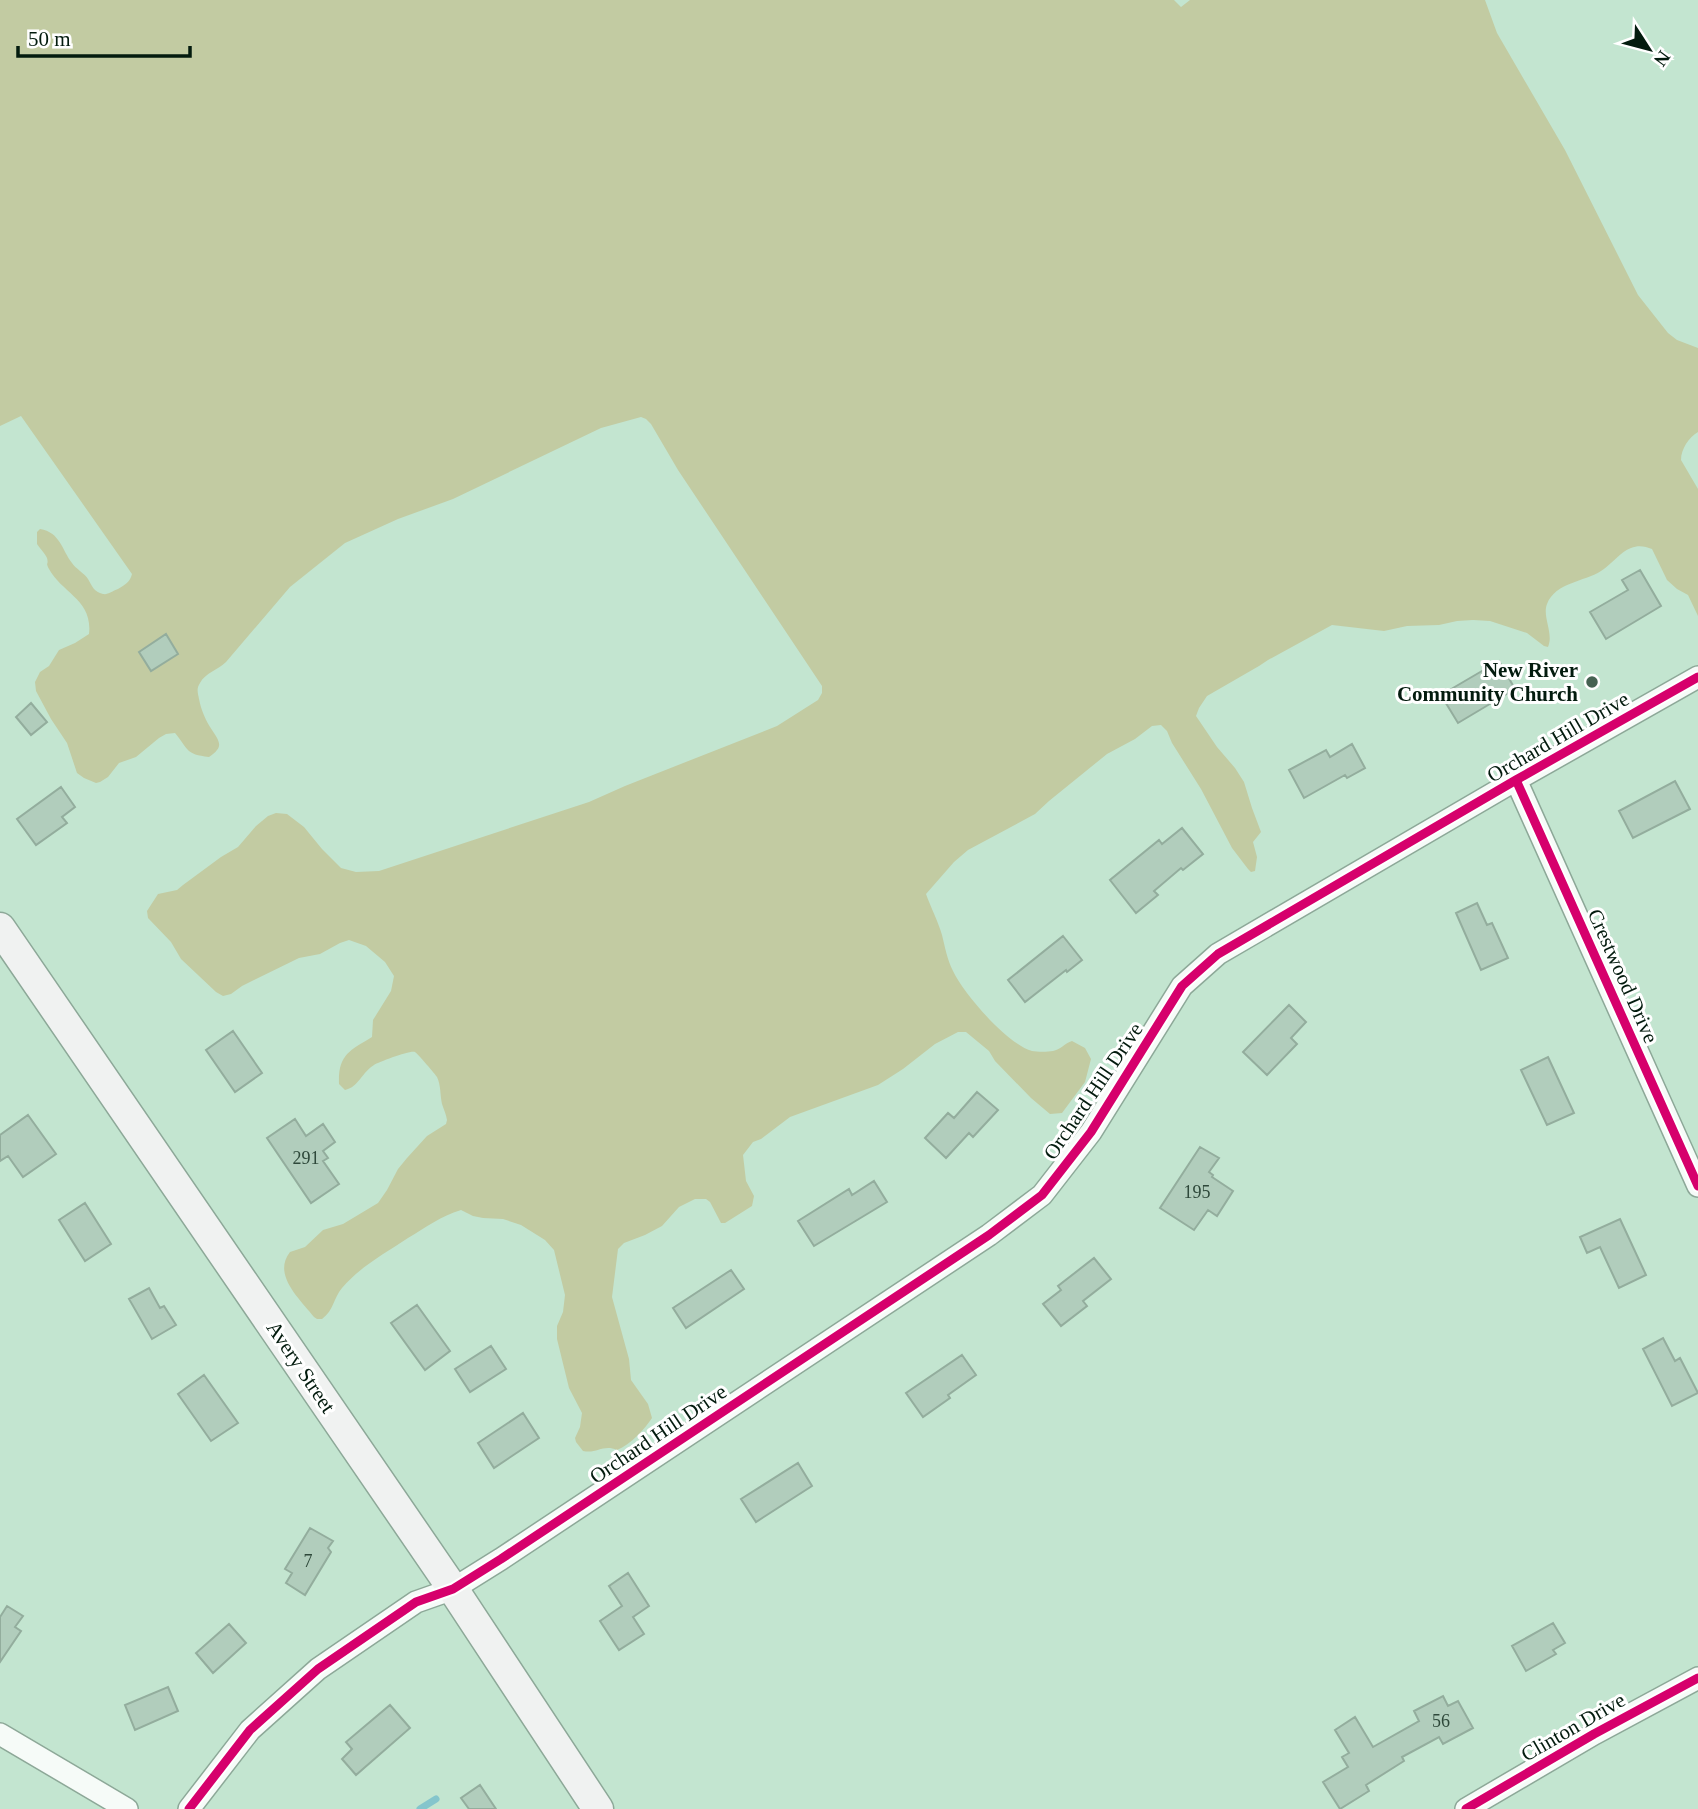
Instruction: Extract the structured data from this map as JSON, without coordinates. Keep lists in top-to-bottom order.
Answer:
{
  "streets": {
    "main road": ["Avery Street"],
    "street": ["Orchard Hill Drive", "Crestwood Drive", "Clinton Drive"]
  },
  "crossings": [
    ["Orchard Hill Drive", "Crestwood Drive"],
    ["Orchard Hill Drive", "Avery Street"]
  ],
  "places": ["New River Community Church"],
  "house_numbers": [
    "291",
    "195",
    "7",
    "56"
  ],
  "scale_bar": "50 m",
  "north": "bottom right"
}
